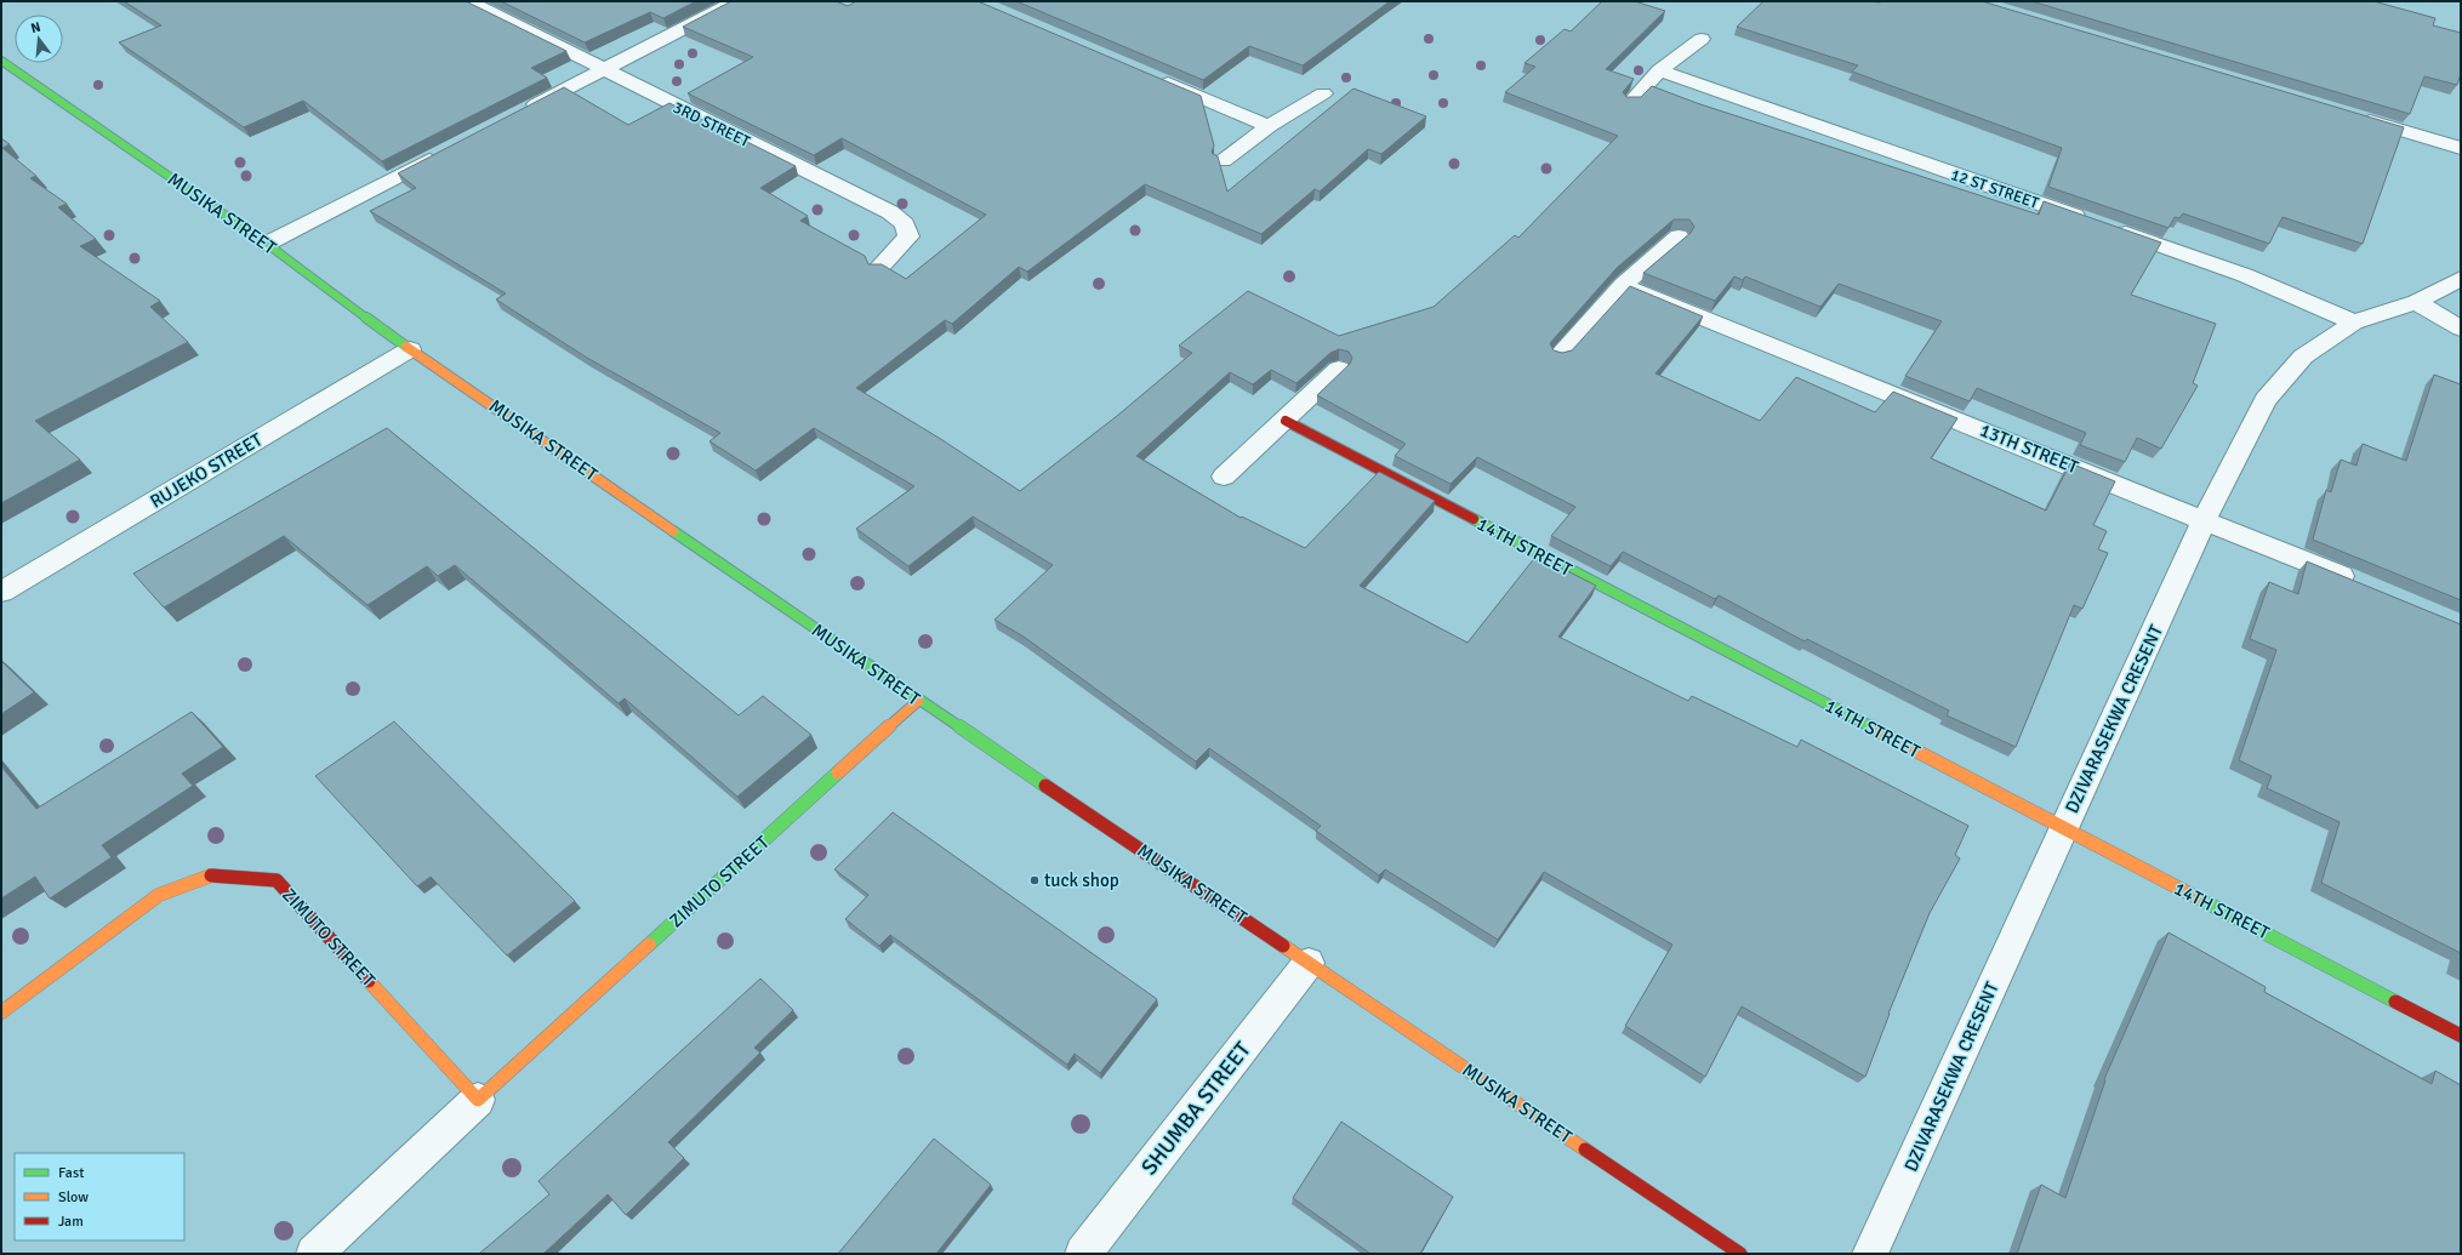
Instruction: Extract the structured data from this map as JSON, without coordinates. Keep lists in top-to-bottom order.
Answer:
{
  "streets": {
    "street": [
      "3RD STREET",
      "12 ST STREET",
      "MUSIKA STREET",
      "13TH STREET",
      "RUJEKO STREET",
      "14TH STREET",
      "DZIVARASEKWA CRESENT",
      "ZIMUTO STREET",
      "SHUMBA STREET"
    ]
  },
  "crossings": [
    ["12 ST STREET", "DZIVARASEKWA CRESENT"],
    ["MUSIKA STREET", "RUJEKO STREET"],
    ["MUSIKA STREET", "ZIMUTO STREET"],
    ["MUSIKA STREET", "SHUMBA STREET"],
    ["13TH STREET", "DZIVARASEKWA CRESENT"],
    ["14TH STREET", "DZIVARASEKWA CRESENT"]
  ],
  "places": ["tuck shop"],
  "legend": ["Fast", "Slow", "Jam"],
  "north": "top"
}
